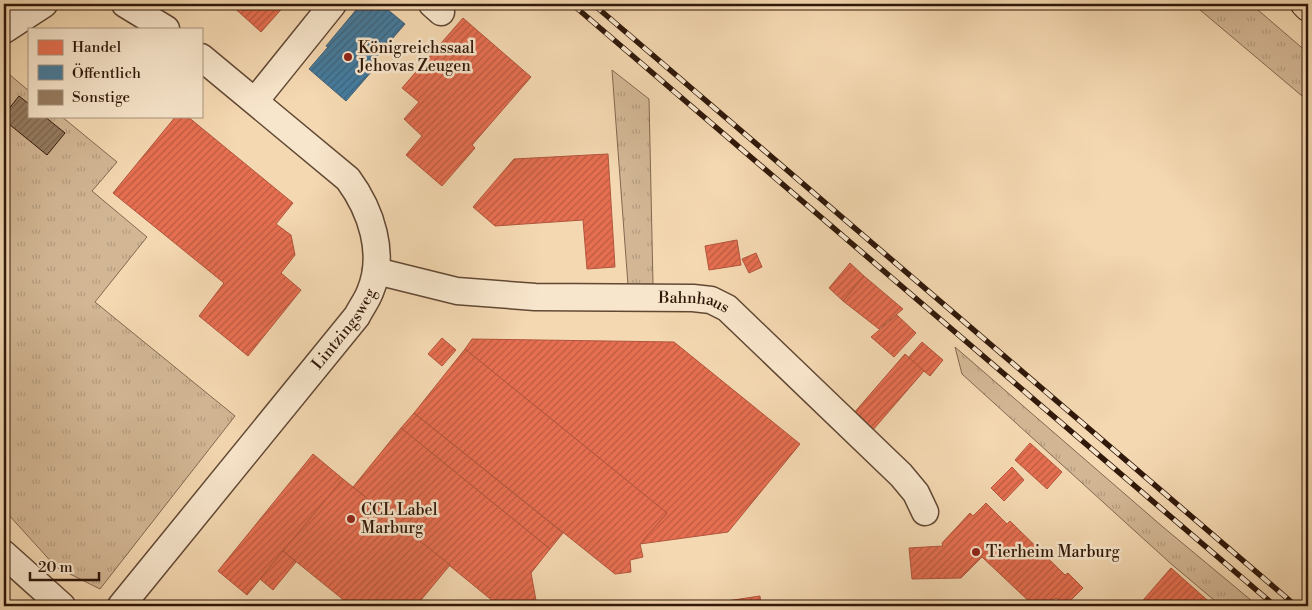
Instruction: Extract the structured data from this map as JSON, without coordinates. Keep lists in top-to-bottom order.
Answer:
{
  "streets": {
    "street": ["Bahnhaus", "Lintzingsweg"]
  },
  "crossings": [
    ["Bahnhaus", "Lintzingsweg"]
  ],
  "places": ["Königreichssaal Jehovas Zeugen", "CCL Label Marburg", "Tierheim Marburg"],
  "legend": ["Handel", "Öffentlich", "Sonstige"],
  "scale_bar": "20 m"
}
